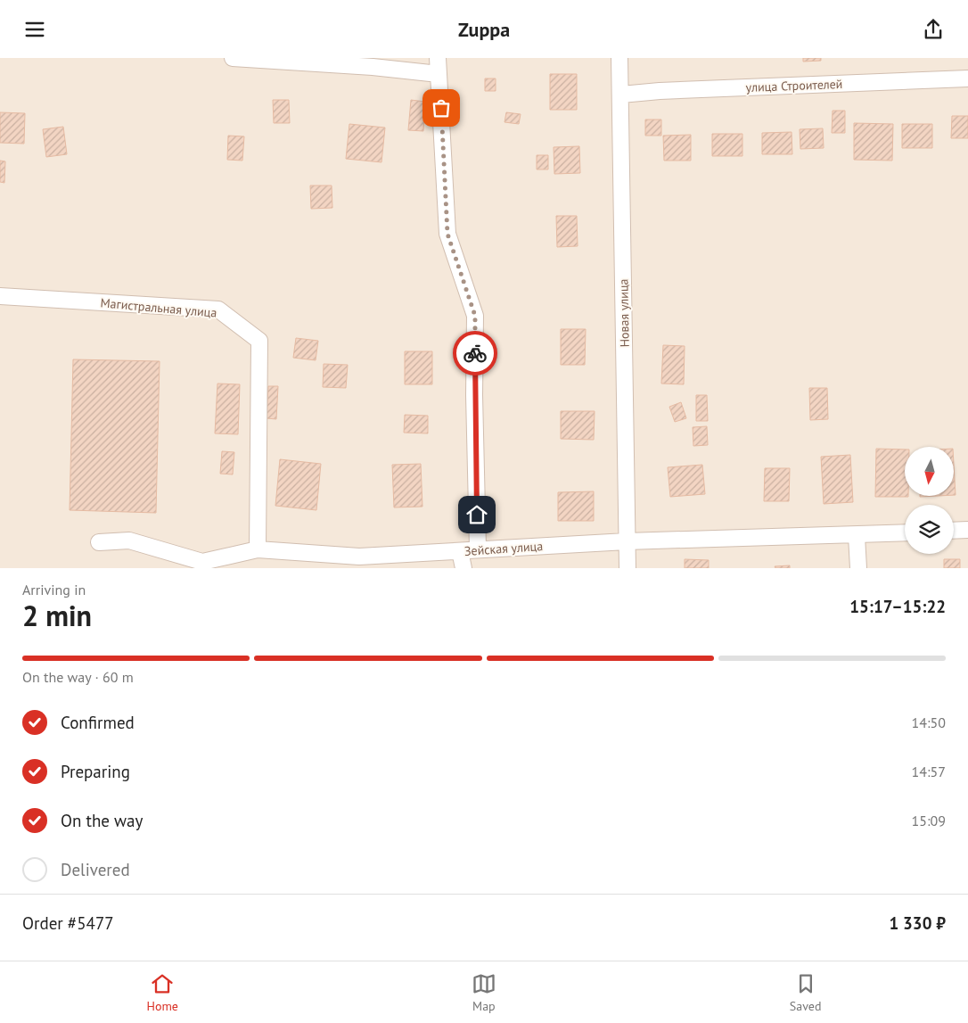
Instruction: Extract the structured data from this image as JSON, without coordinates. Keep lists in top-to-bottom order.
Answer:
{
  "streets": {
    "street": [
      "улица Строителей",
      "Магистральная улица",
      "Новая улица",
      "Зейская улица"
    ]
  },
  "crossings": [
    ["улица Строителей", "Новая улица"],
    ["Магистральная улица", "Зейская улица"],
    ["Новая улица", "Зейская улица"]
  ],
  "north": "bottom",
  "page": {
    "header": "Zuppa",
    "heading": ["2 min", "Arriving in", "15:17–15:22"],
    "panel": ["Order #5477", "1 330 ₽"],
    "bar": "On the way · 60 m",
    "list": [
      ["Confirmed", "14:50"],
      ["Preparing", "14:57"],
      ["On the way", "15:09"],
      "Delivered"
    ],
    "tabs": ["Home", "Map", "Saved"]
  }
}
